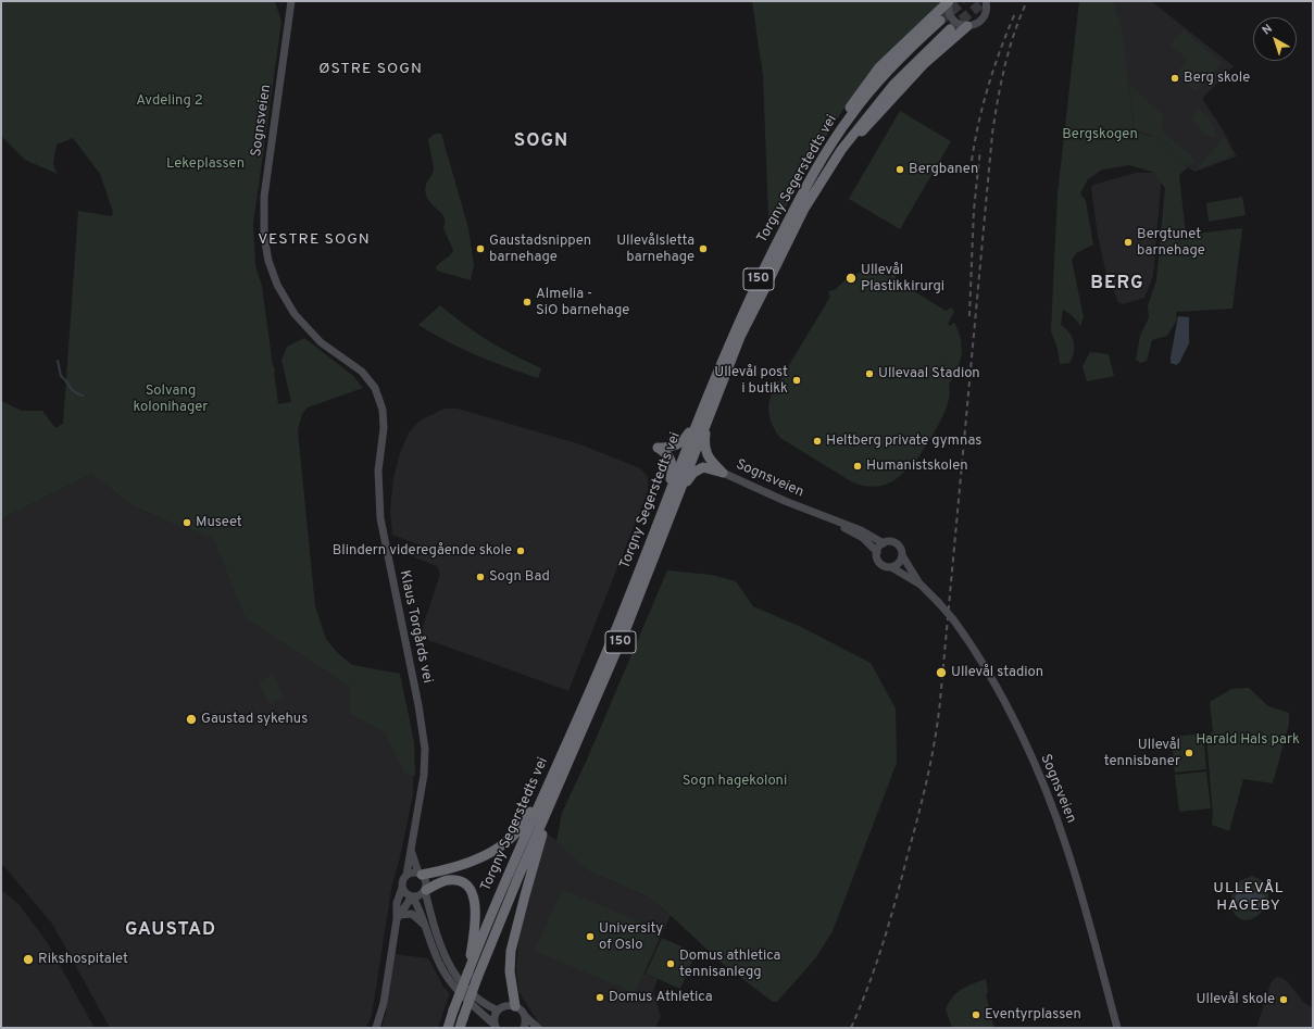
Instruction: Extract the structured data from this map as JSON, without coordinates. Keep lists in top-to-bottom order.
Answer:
{
  "streets": {
    "highway": ["Torgny Segerstedts vei", "150"],
    "main road": ["Sognsveien", "Klaus Torgårds vei"]
  },
  "crossings": [
    ["Sognsveien", "Klaus Torgårds vei"]
  ],
  "districts": [
    "ØSTRE SOGN",
    "SOGN",
    "VESTRE SOGN",
    "BERG",
    "ULLEVÅL HAGEBY",
    "GAUSTAD"
  ],
  "parks": [
    "Avdeling 2",
    "Bergskogen",
    "Lekeplassen",
    "Solvang kolonihager",
    "Harald Hals park",
    "Sogn hagekoloni"
  ],
  "places": [
    "Berg skole",
    "Bergbanen",
    "Bergtunet barnehage",
    "Gaustadsnippen barnehage",
    "Ullevålsletta barnehage",
    "Ullevål Plastikkirurgi",
    "Almelia - SiO barnehage",
    "Ullevaal Stadion",
    "Ullevål post i butikk",
    "Heltberg private gymnas",
    "Humanistskolen",
    "Museet",
    "Blindern videregående skole",
    "Sogn Bad",
    "Ullevål stadion",
    "Gaustad sykehus",
    "Ullevål tennisbaner",
    "University of Oslo",
    "Rikshospitalet",
    "Domus athletica tennisanlegg",
    "Domus Athletica",
    "Ullevål skole",
    "Eventyrplassen"
  ],
  "north": "top left"
}
